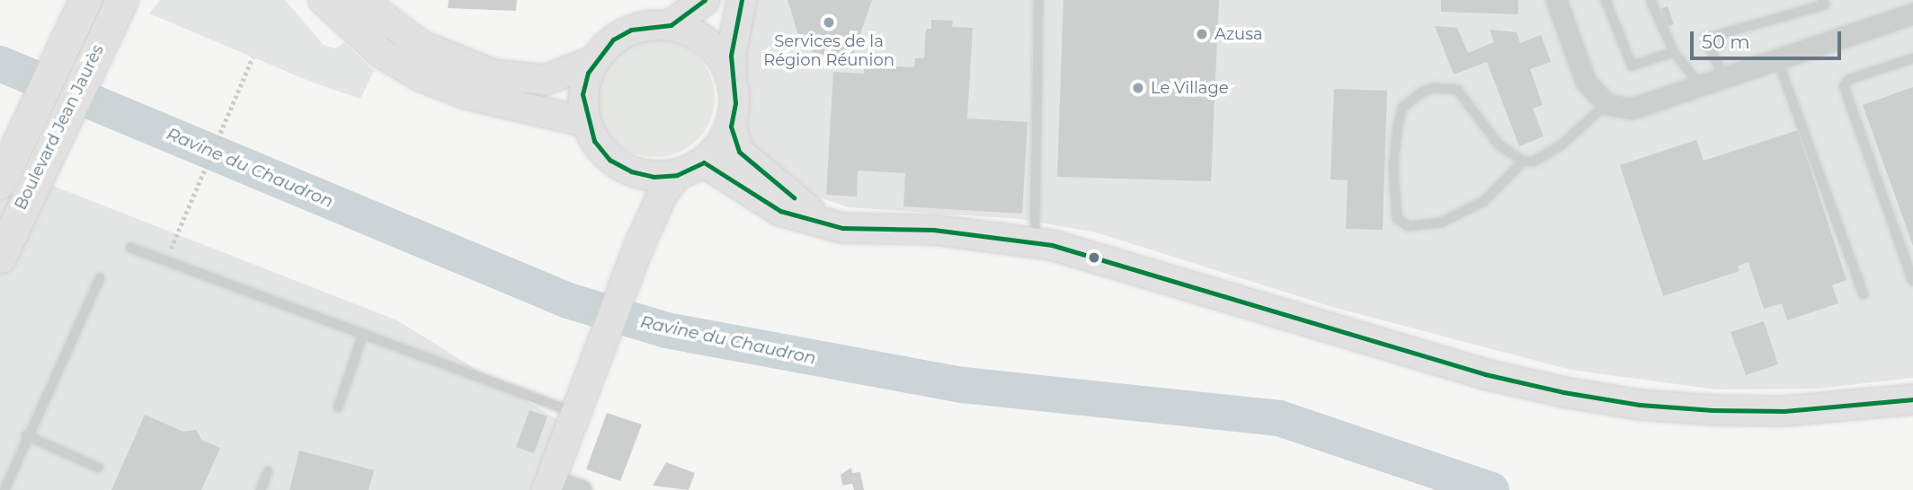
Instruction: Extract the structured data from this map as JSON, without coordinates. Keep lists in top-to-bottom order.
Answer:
{
  "streets": {
    "main road": ["Boulevard Jean Jaurès"]
  },
  "water": ["Ravine du Chaudron"],
  "places": ["Services de la Région Réunion", "Azusa", "Le Village"],
  "scale_bar": "50 m"
}
